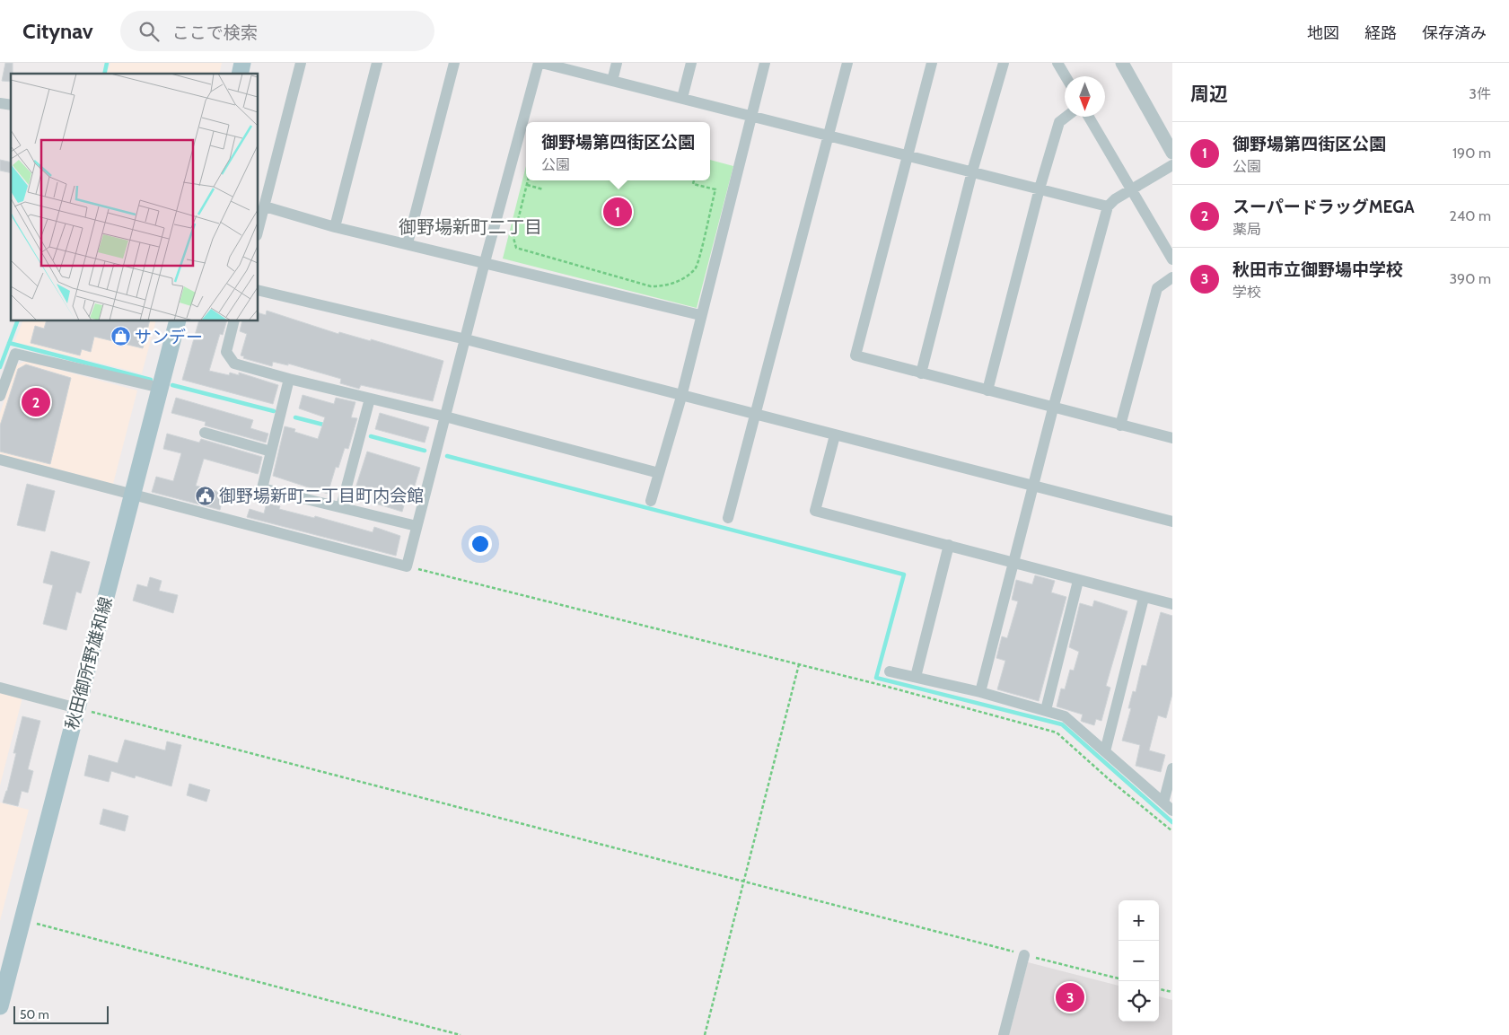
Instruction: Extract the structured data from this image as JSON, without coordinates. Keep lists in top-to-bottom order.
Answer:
{
  "streets": {
    "main road": ["秋田御所野雄和線"]
  },
  "districts": ["御野場新町二丁目"],
  "places": {
    "shop": ["サンデー"],
    "public building": ["御野場新町二丁目町内会館"]
  },
  "scale_bar": "50 m",
  "north": "bottom",
  "page": {
    "header": "Citynav",
    "search": "ここで検索",
    "nav": ["地図", "経路", "保存済み"],
    "heading": ["周辺", "3件"],
    "list": [
      {
        "mark": "1",
        "name": "御野場第四街区公園",
        "note": "公園",
        "value": "190 m"
      },
      {
        "mark": "2",
        "name": "スーパードラッグMEGA",
        "note": "薬局",
        "value": "240 m"
      },
      {
        "mark": "3",
        "name": "秋田市立御野場中学校",
        "note": "学校",
        "value": "390 m"
      }
    ],
    "popup": ["御野場第四街区公園", "公園"],
    "pins": ["1", "2", "3"],
    "map_buttons": ["+", "−"],
    "scale": "50 m"
  }
}
